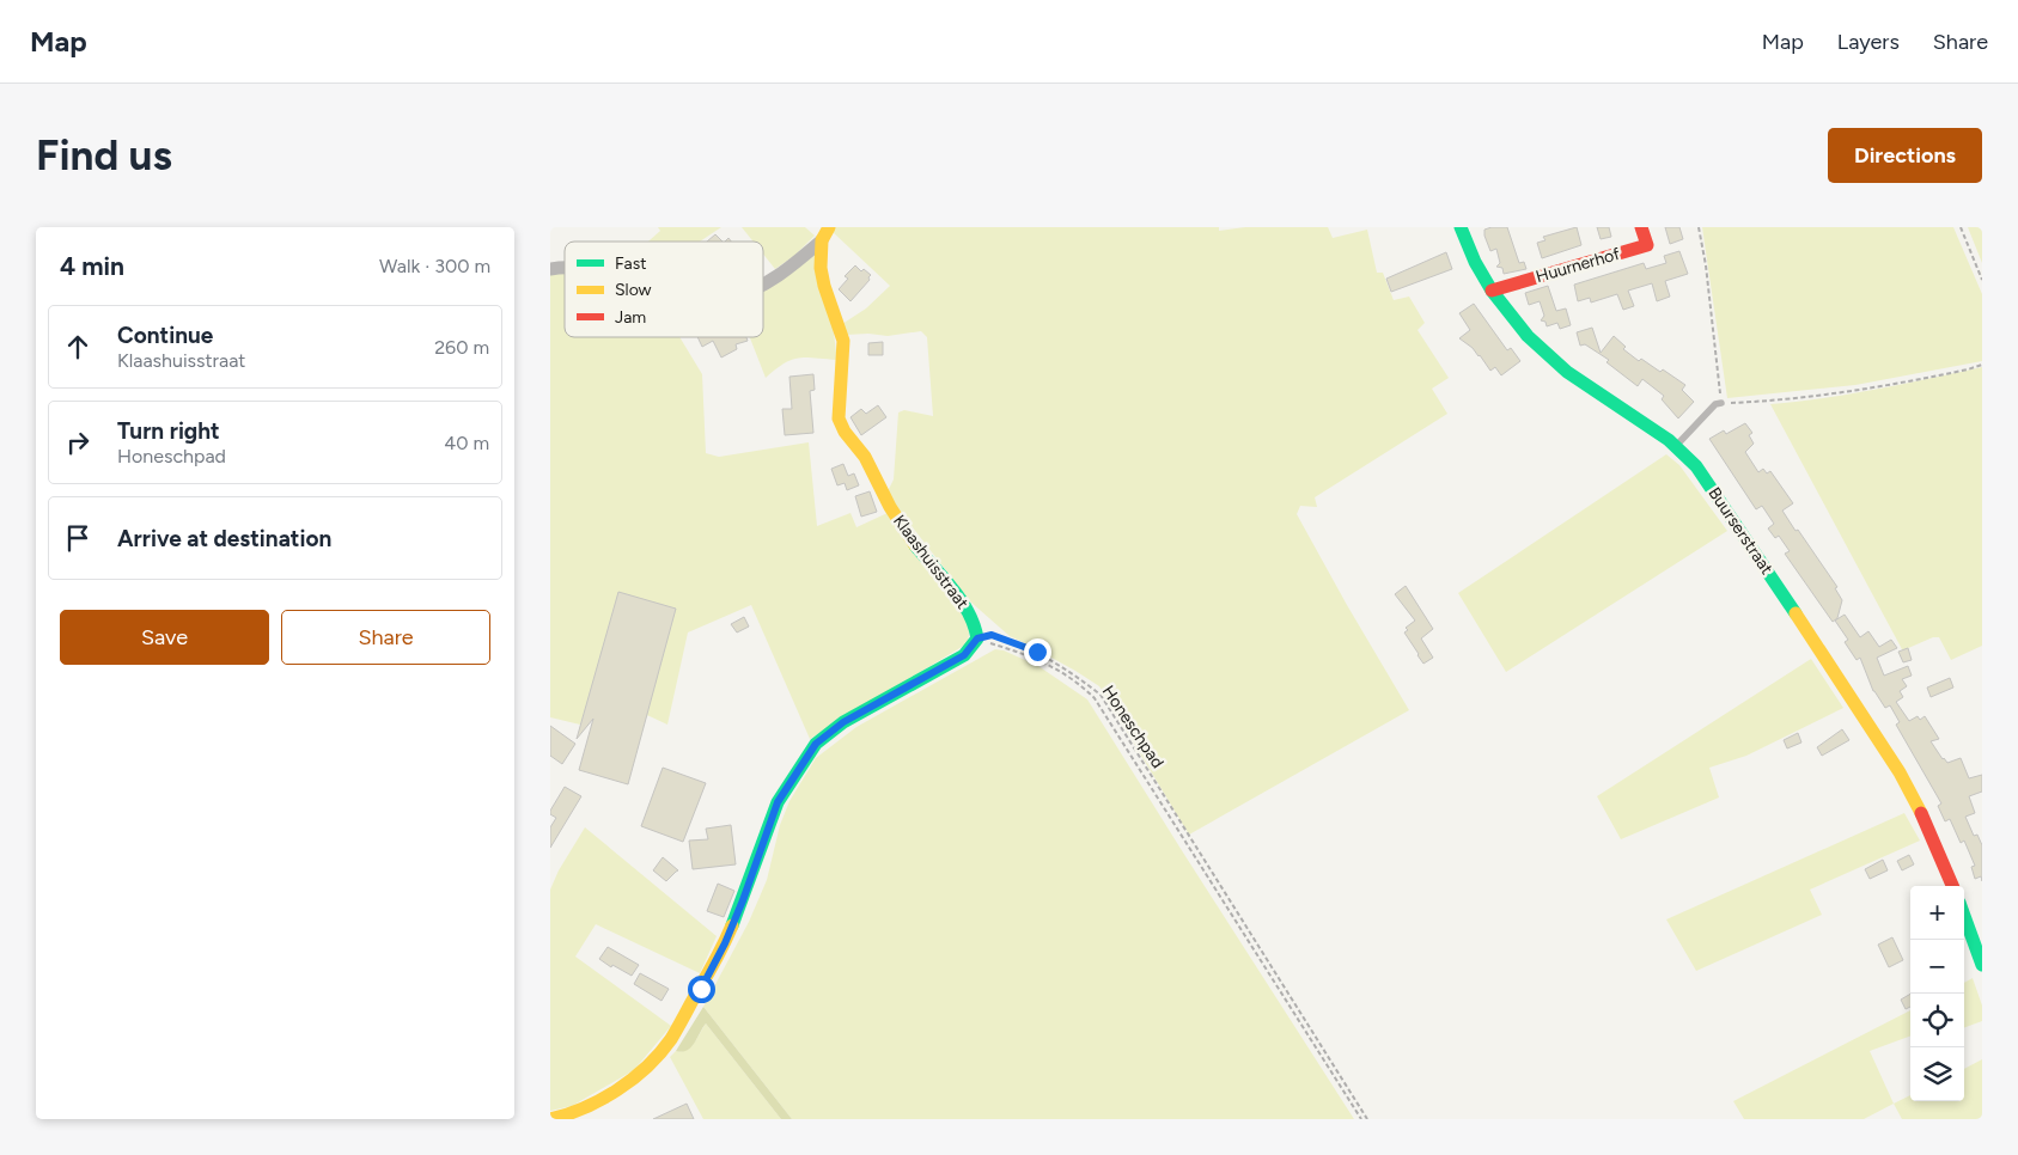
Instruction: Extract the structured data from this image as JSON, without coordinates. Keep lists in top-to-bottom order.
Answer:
{
  "streets": {
    "street": ["Huurnerhof", "Buurserstraat", "Klaashuisstraat"],
    "path": ["Honeschpad"]
  },
  "crossings": [
    ["Huurnerhof", "Buurserstraat"],
    ["Klaashuisstraat", "Honeschpad"]
  ],
  "legend": ["Fast", "Slow", "Jam"],
  "page": {
    "header": "Map",
    "nav": ["Map", "Layers", "Share"],
    "buttons": [
      "Directions",
      ["Save", "Share"]
    ],
    "title": "Find us",
    "heading": ["4 min", "Walk · 300 m"],
    "list": [
      ["Continue", "Klaashuisstraat", "260 m"],
      ["Turn right", "Honeschpad", "40 m"],
      "Arrive at destination"
    ],
    "map_buttons": ["+", "−"]
  }
}
